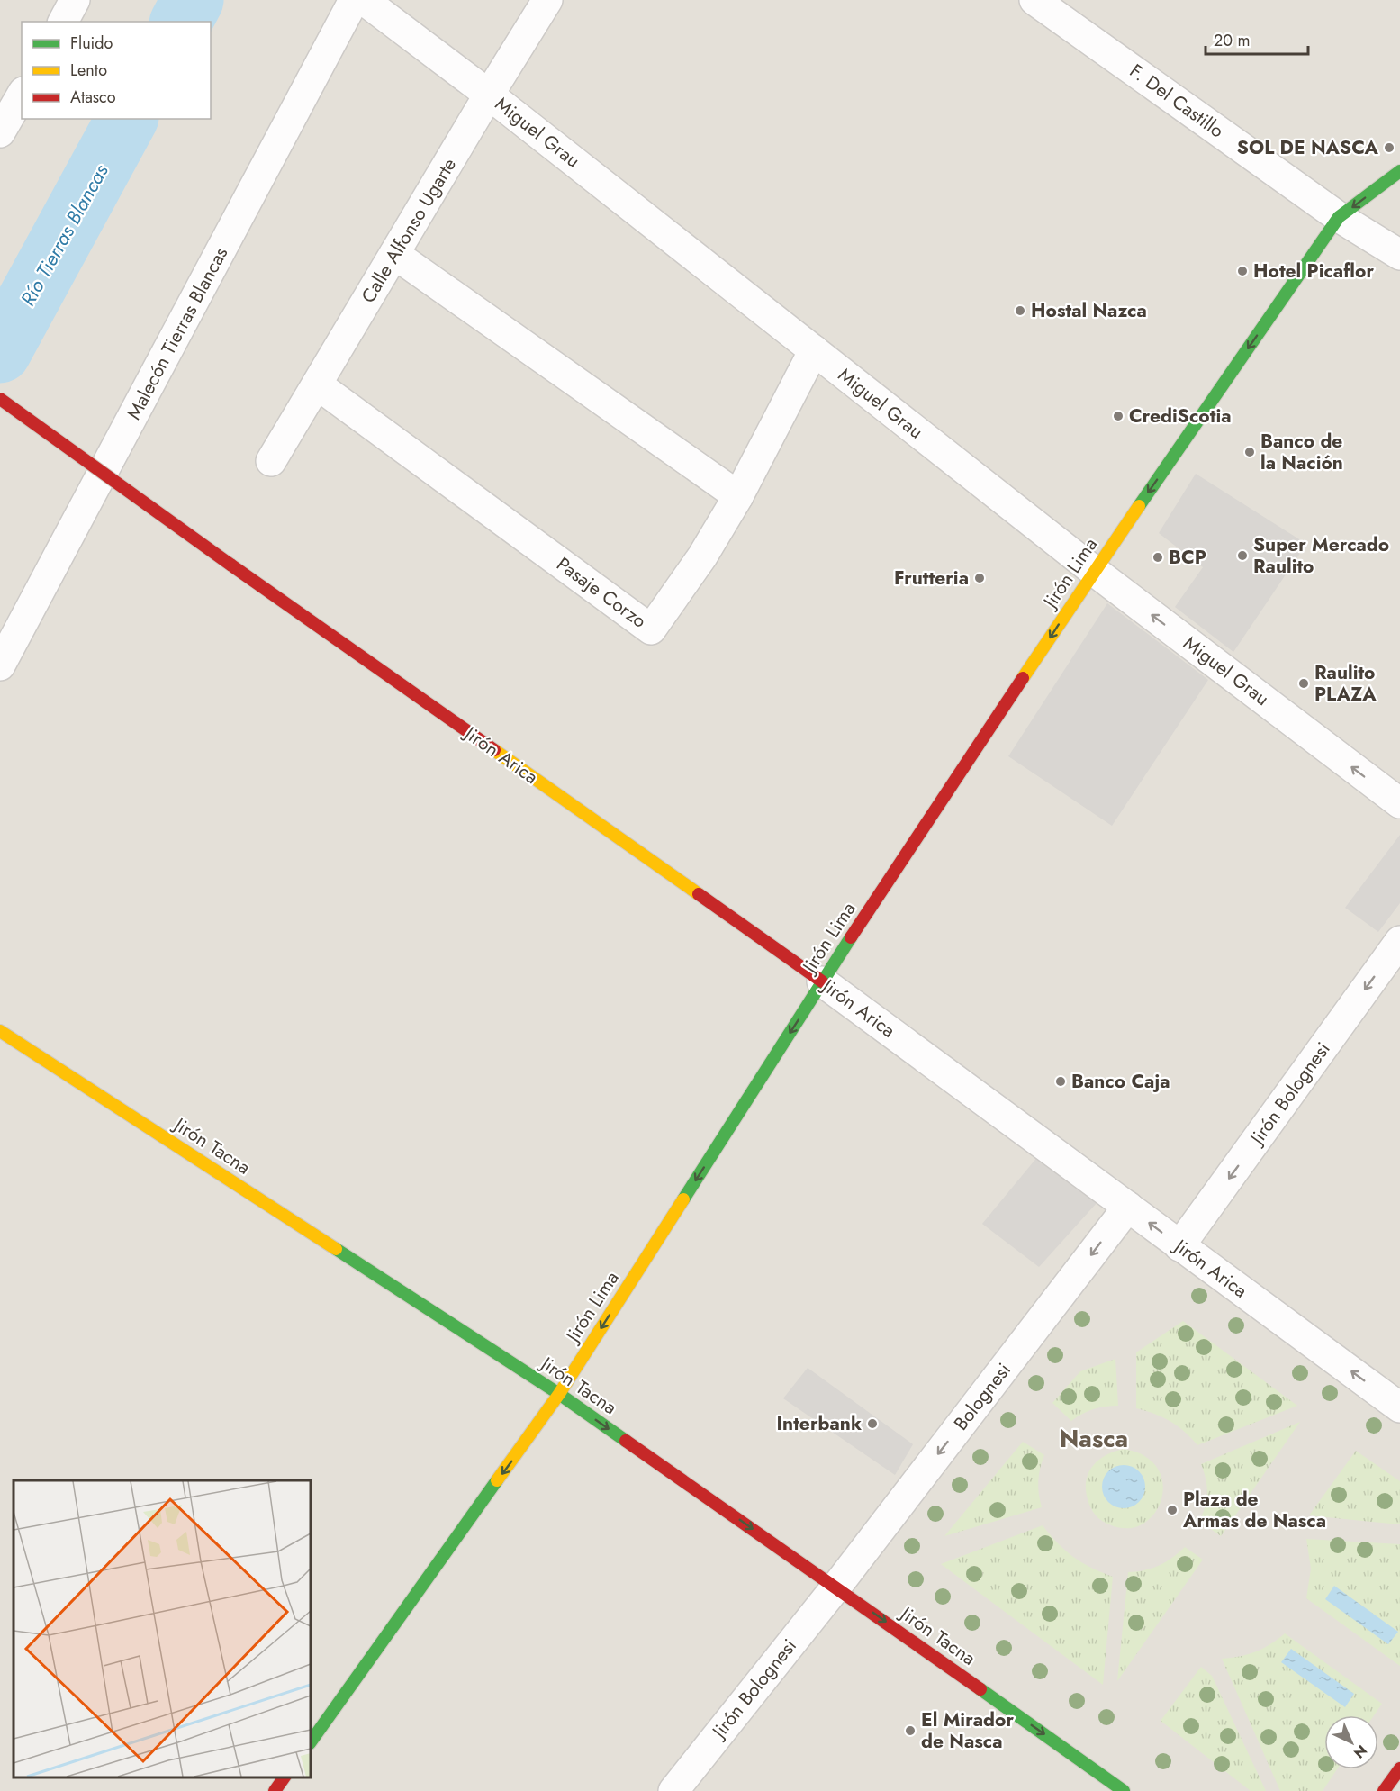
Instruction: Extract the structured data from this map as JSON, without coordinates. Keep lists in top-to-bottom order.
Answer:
{
  "streets": {
    "street": [
      "F. Del Castillo",
      "Miguel Grau",
      "Calle Alfonso Ugarte",
      "Malecón Tierras Blancas",
      "Jirón Lima",
      "Pasaje Corzo",
      "Jirón Arica",
      "Jirón Bolognesi",
      "Jirón Tacna",
      "Bolognesi"
    ]
  },
  "crossings": [
    ["F. Del Castillo", "Jirón Lima"],
    ["Miguel Grau", "Calle Alfonso Ugarte"],
    ["Miguel Grau", "Jirón Lima"],
    ["Miguel Grau", "Pasaje Corzo"],
    ["Calle Alfonso Ugarte", "Pasaje Corzo"],
    ["Jirón Lima", "Jirón Arica"],
    ["Jirón Lima", "Jirón Tacna"],
    ["Jirón Arica", "Jirón Bolognesi"],
    ["Jirón Arica", "Bolognesi"],
    ["Jirón Bolognesi", "Jirón Tacna"],
    ["Jirón Bolognesi", "Bolognesi"],
    ["Jirón Tacna", "Bolognesi"]
  ],
  "one_way": [
    "Jirón Lima",
    "Jirón Bolognesi",
    "Jirón Tacna",
    "Bolognesi"
  ],
  "districts": ["Nasca"],
  "water": ["Río Tierras Blancas"],
  "places": [
    "SOL DE NASCA",
    "Hotel Picaflor",
    "Hostal Nazca",
    "CrediScotia",
    "Banco de la Nación",
    "Super Mercado Raulito",
    "BCP",
    "Frutteria",
    "Raulito PLAZA",
    "Banco Caja",
    "Interbank",
    "Plaza de Armas de Nasca",
    "El Mirador de Nasca"
  ],
  "legend": ["Fluido", "Lento", "Atasco"],
  "scale_bar": "20 m",
  "north": "bottom right"
}
